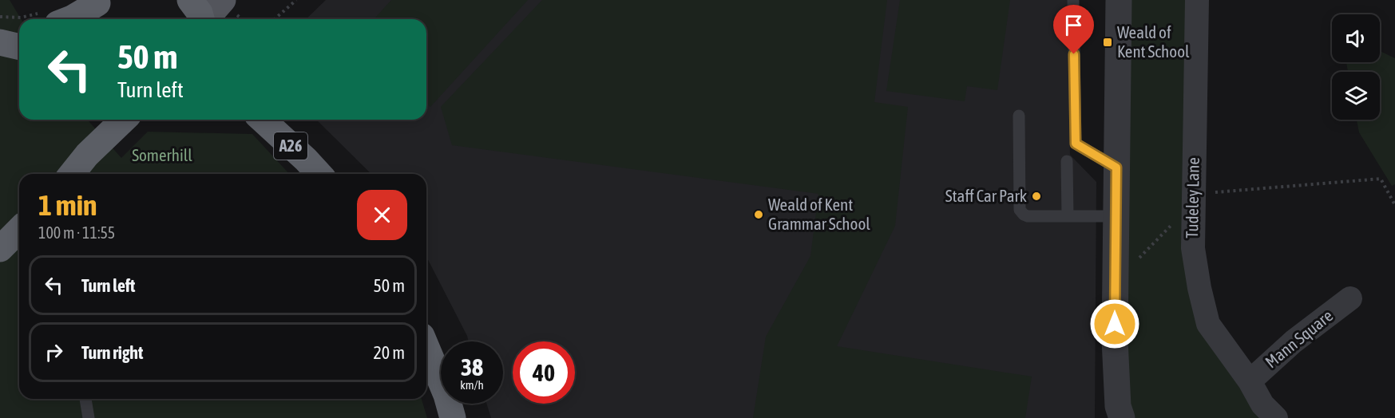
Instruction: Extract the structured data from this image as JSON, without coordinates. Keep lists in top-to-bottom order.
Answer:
{
  "streets": {
    "highway": ["A26"],
    "street": ["Tudeley Lane", "Mann Square"]
  },
  "crossings": [
    ["Tudeley Lane", "Mann Square"]
  ],
  "parks": ["Somerhill"],
  "places": {
    "transit": ["Weald of Kent School"],
    "other": ["Staff Car Park", "Weald of Kent Grammar School"]
  },
  "page": {
    "turn": ["50 m", "Turn left"],
    "heading": ["1 min", "100 m · 11:55"],
    "list": [
      {
        "name": "Turn left",
        "value": "50 m"
      },
      {
        "name": "Turn right",
        "value": "20 m"
      }
    ],
    "speed": "38 km/h",
    "limit": "40"
  }
}
